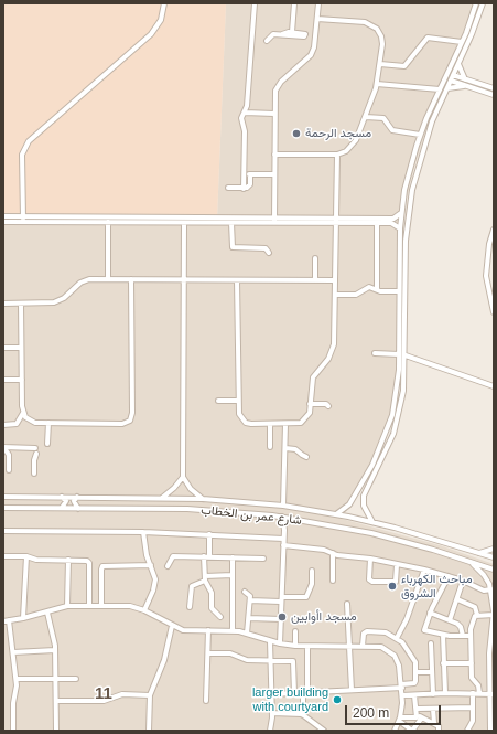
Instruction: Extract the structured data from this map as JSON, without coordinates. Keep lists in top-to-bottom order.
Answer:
{
  "streets": {
    "street": ["شارع عمر بن الخطاب"]
  },
  "districts": ["11"],
  "places": [
    "مسجد الرحمة",
    "مباحث الكهرباء الشروق",
    "مسجد اأوابين",
    "larger building with courtyard"
  ],
  "scale_bar": "200 m"
}
